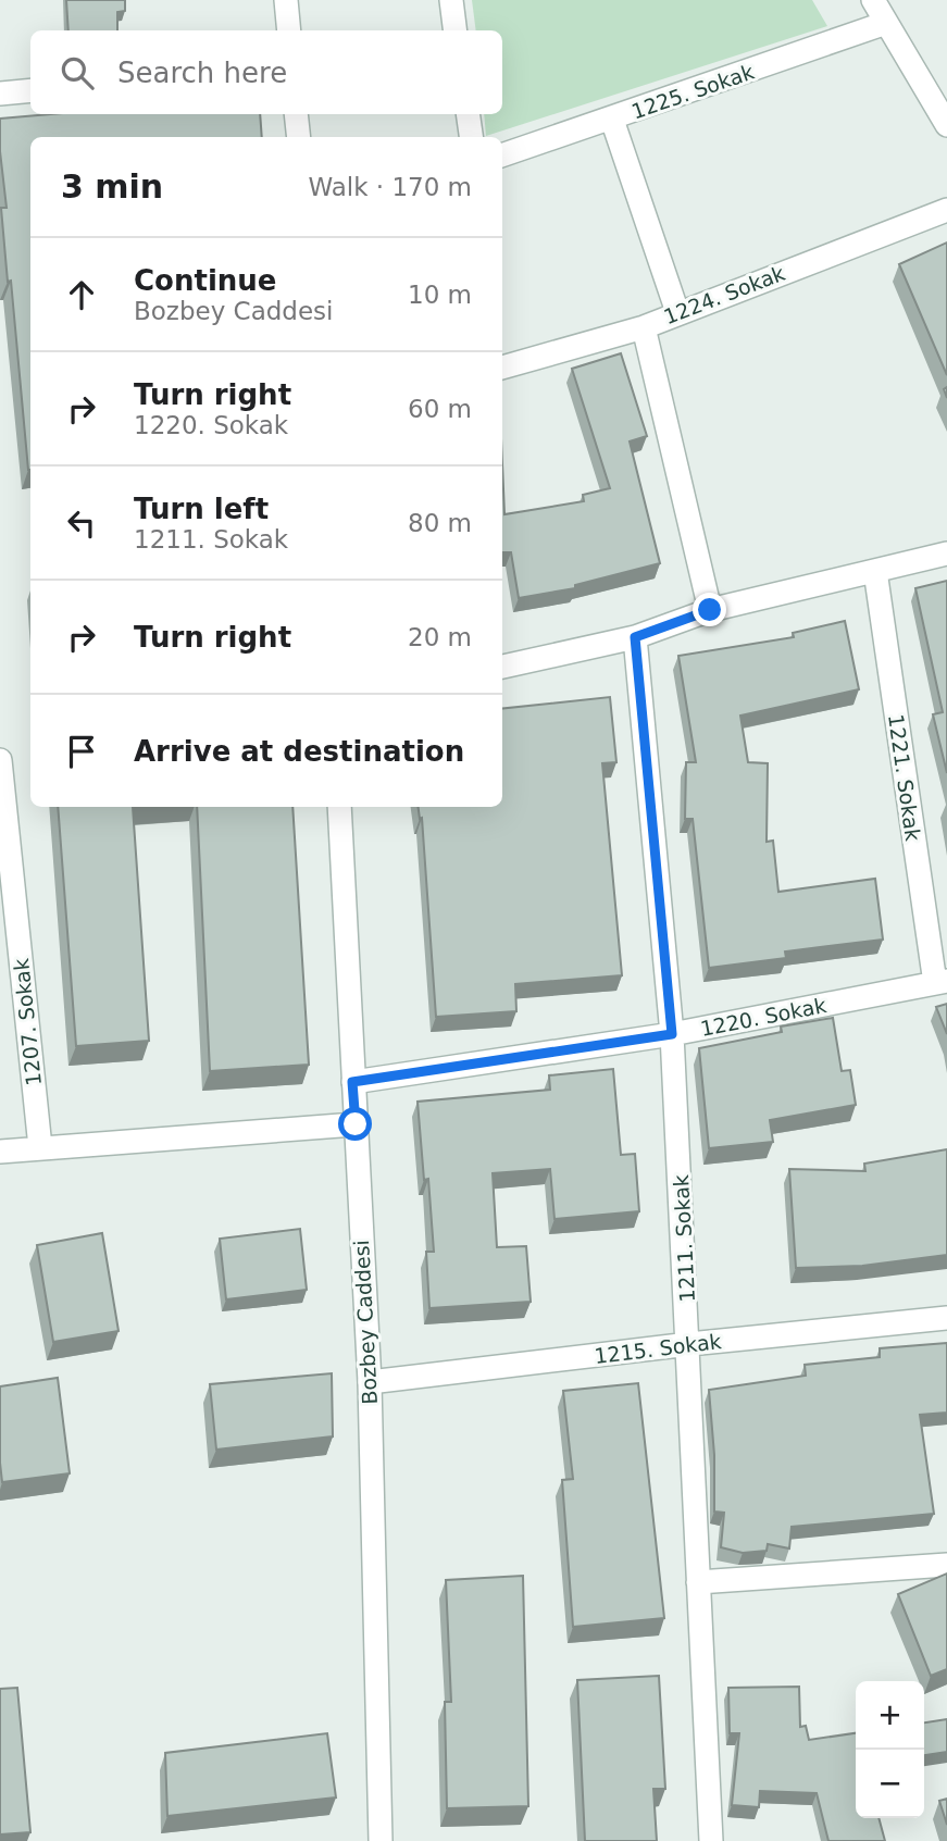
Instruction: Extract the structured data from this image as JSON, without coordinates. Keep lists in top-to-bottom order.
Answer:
{
  "streets": {
    "street": [
      "1225. Sokak",
      "1224. Sokak",
      "1221. Sokak",
      "1220. Sokak",
      "1207. Sokak",
      "1211. Sokak",
      "Bozbey Caddesi",
      "1215. Sokak"
    ]
  },
  "crossings": [
    ["1221. Sokak", "1220. Sokak"],
    ["1220. Sokak", "1211. Sokak"],
    ["1220. Sokak", "Bozbey Caddesi"],
    ["1211. Sokak", "1215. Sokak"],
    ["Bozbey Caddesi", "1215. Sokak"]
  ],
  "page": {
    "search": "Search here",
    "heading": ["3 min", "Walk · 170 m"],
    "list": [
      ["Continue", "Bozbey Caddesi", "10 m"],
      ["Turn right", "1220. Sokak", "60 m"],
      ["Turn left", "1211. Sokak", "80 m"],
      ["Turn right", "20 m"],
      "Arrive at destination"
    ],
    "map_buttons": ["+", "−"]
  }
}
